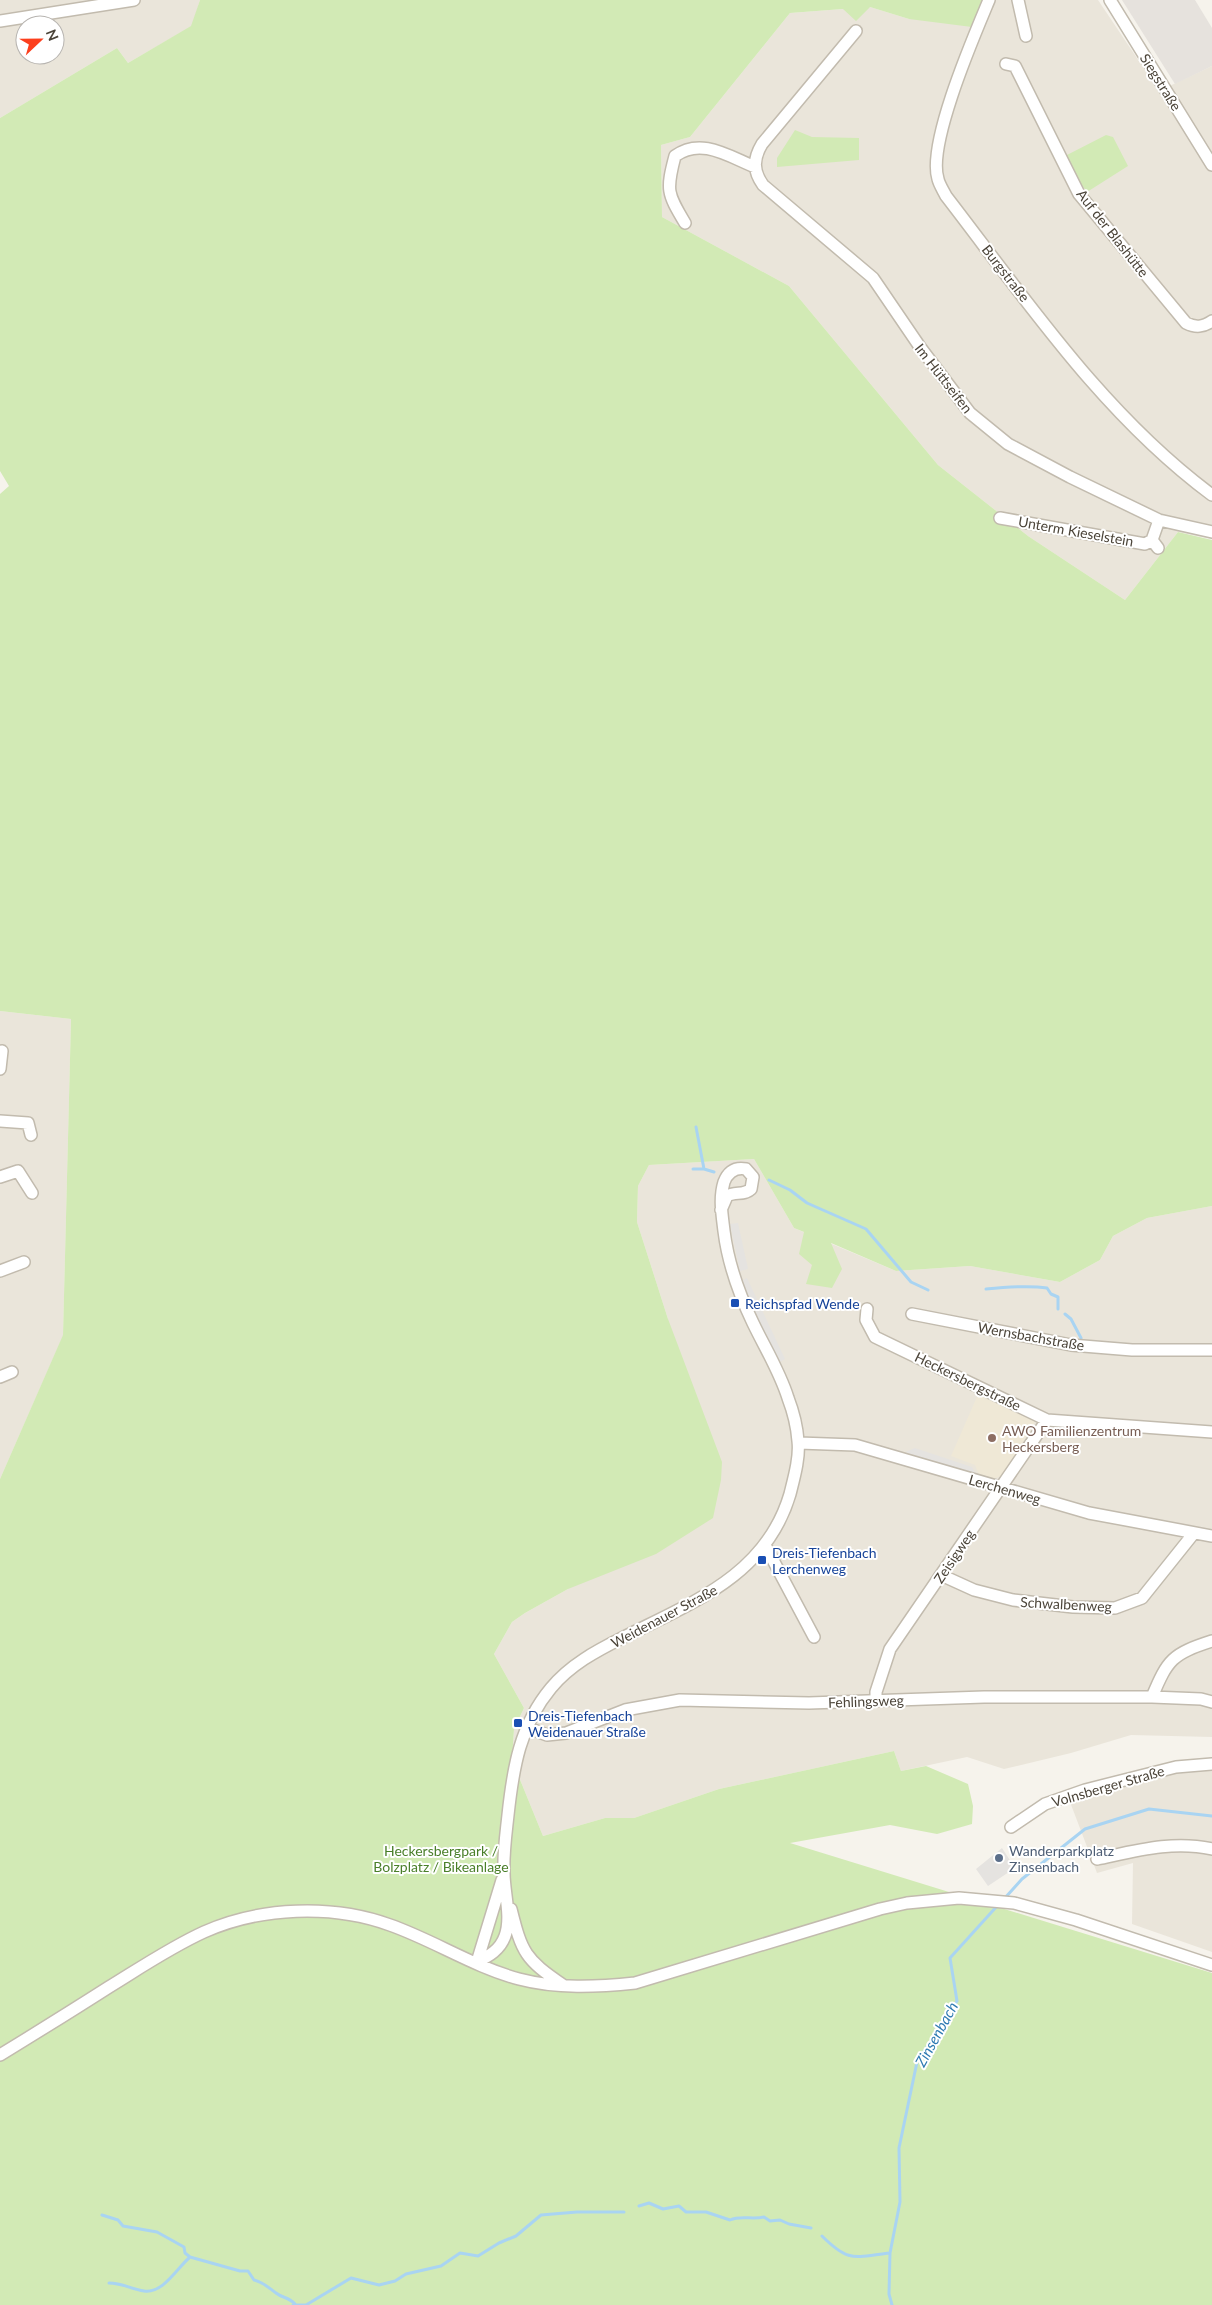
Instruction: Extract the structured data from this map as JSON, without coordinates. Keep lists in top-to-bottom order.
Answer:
{
  "streets": {
    "street": [
      "Siegstraße",
      "Auf der Blashütte",
      "Burgstraße",
      "Im Hüttseifen",
      "Unterm Kieselstein",
      "Wernsbachstraße",
      "Heckersbergstraße",
      "Lerchenweg",
      "Zeisigweg",
      "Schwalbenweg",
      "Weidenauer Straße",
      "Fehlingsweg",
      "Volnsberger Straße"
    ]
  },
  "crossings": [
    ["Im Hüttseifen", "Unterm Kieselstein"],
    ["Heckersbergstraße", "Zeisigweg"],
    ["Lerchenweg", "Zeisigweg"],
    ["Lerchenweg", "Schwalbenweg"],
    ["Lerchenweg", "Weidenauer Straße"],
    ["Zeisigweg", "Schwalbenweg"],
    ["Zeisigweg", "Fehlingsweg"],
    ["Weidenauer Straße", "Fehlingsweg"]
  ],
  "water": ["Zinsenbach"],
  "parks": ["Heckersbergpark / Bolzplatz / Bikeanlage"],
  "places": {
    "transit": ["Reichspfad Wende", "Dreis-Tiefenbach Lerchenweg", "Dreis-Tiefenbach Weidenauer Straße"],
    "other": ["AWO Familienzentrum Heckersberg", "Wanderparkplatz Zinsenbach"]
  },
  "north": "right"
}
